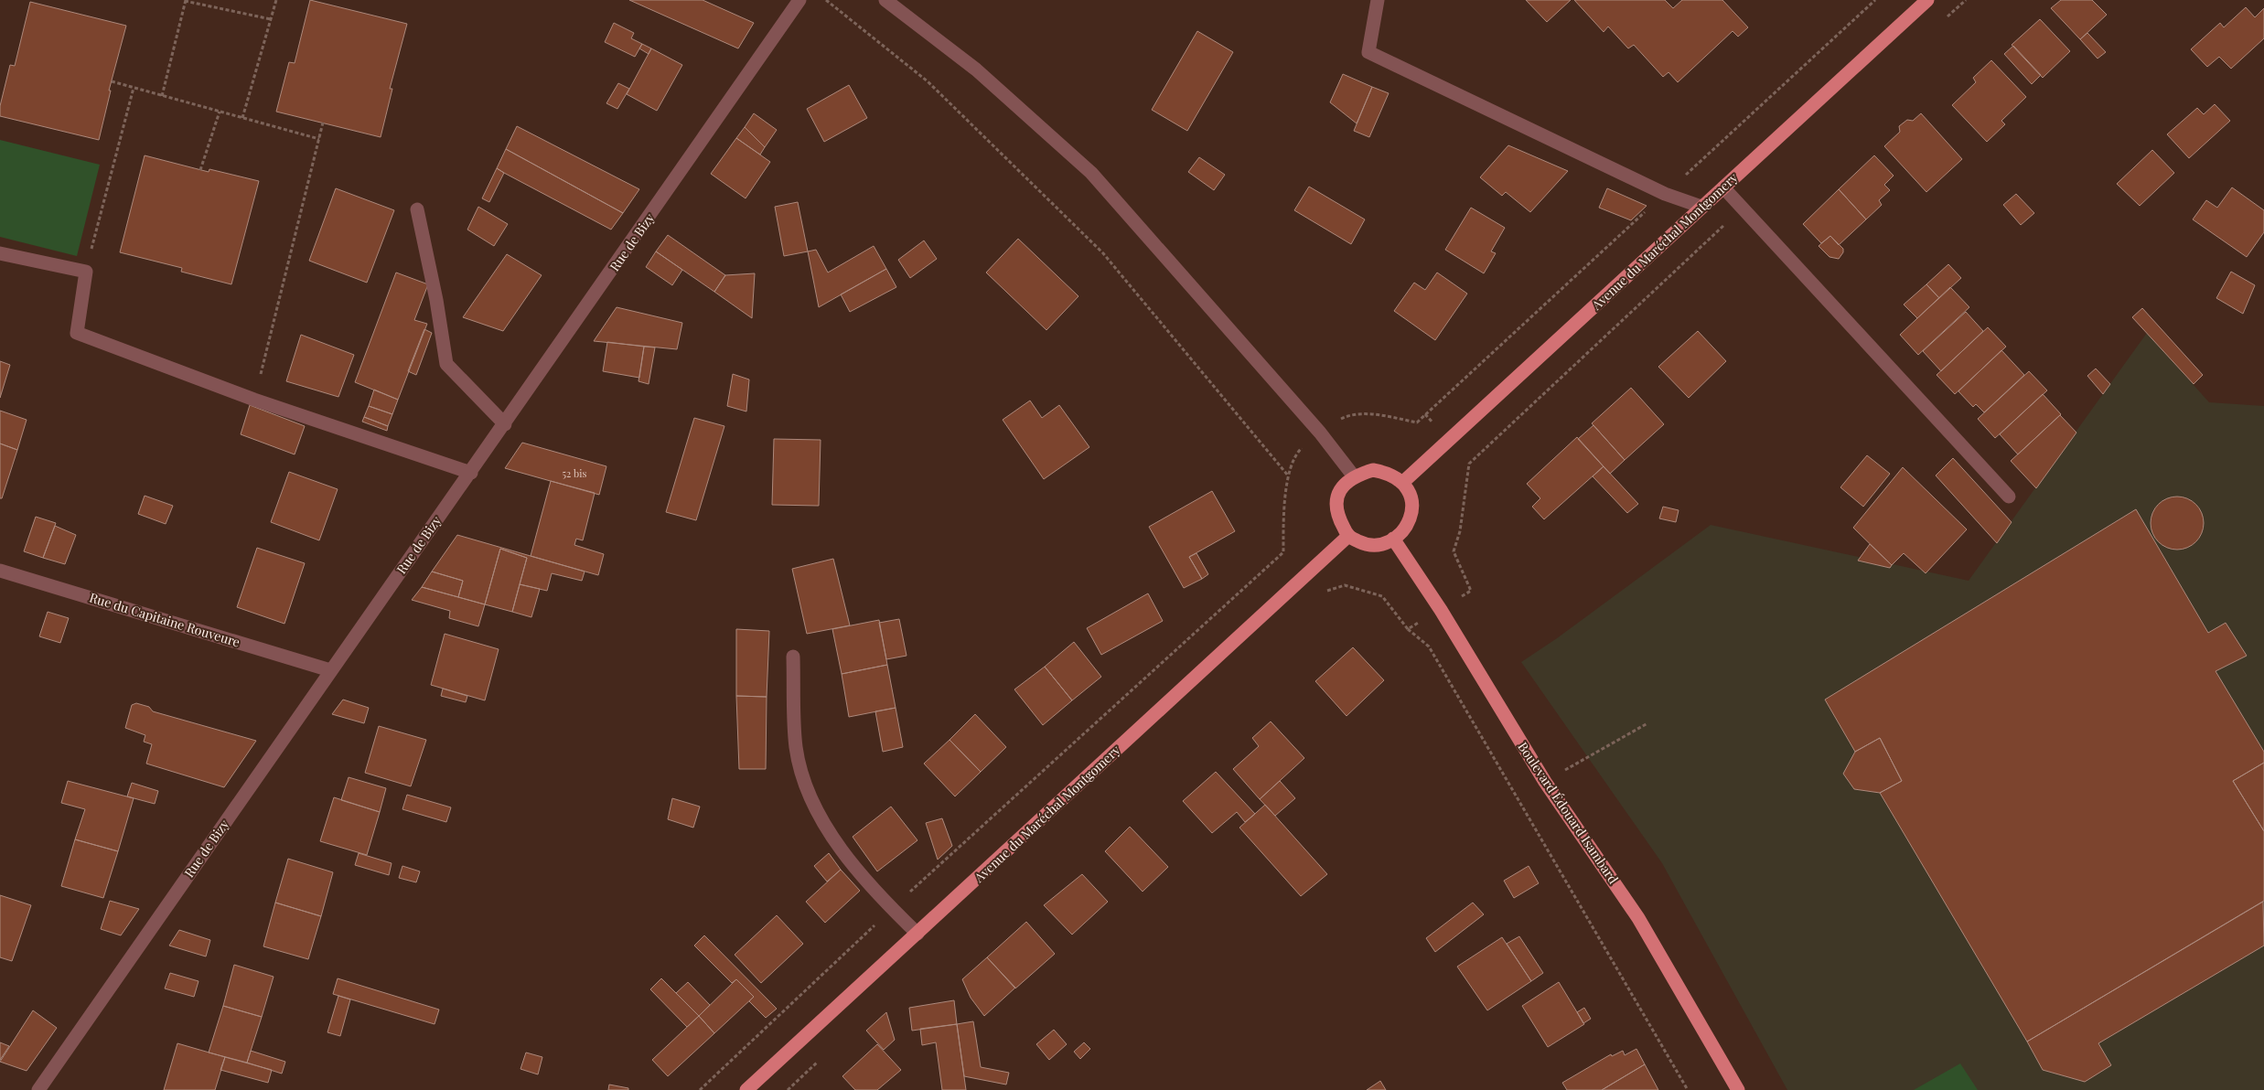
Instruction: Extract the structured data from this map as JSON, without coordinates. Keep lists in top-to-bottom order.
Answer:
{
  "streets": {
    "main road": ["Avenue du Maréchal Montgomery", "Boulevard Édouard Isambard"],
    "street": ["Rue de Bizy", "Rue du Capitaine Rouveure"]
  },
  "crossings": [
    ["Avenue du Maréchal Montgomery", "Boulevard Édouard Isambard"],
    ["Rue de Bizy", "Rue du Capitaine Rouveure"]
  ],
  "house_numbers": ["52 bis"]
}
